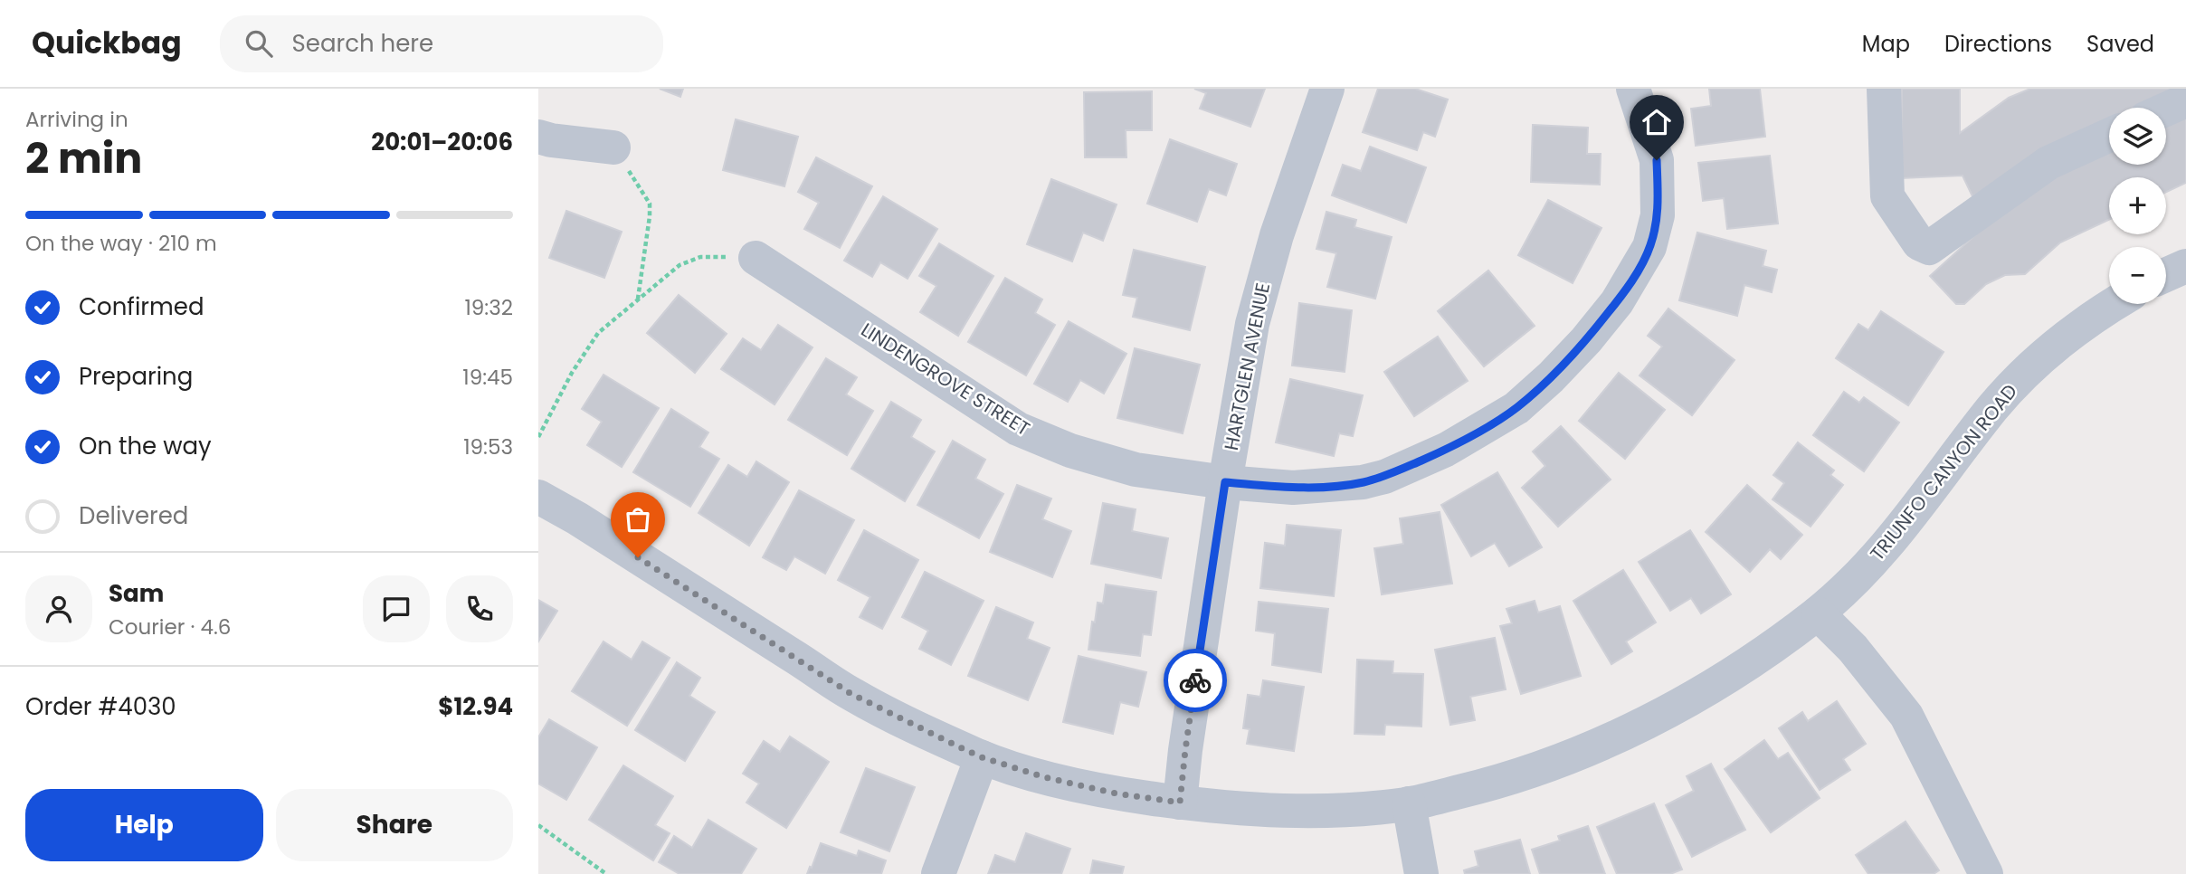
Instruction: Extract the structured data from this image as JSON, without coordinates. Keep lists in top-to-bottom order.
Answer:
{
  "streets": {
    "street": ["HARTGLEN AVENUE", "LINDENGROVE STREET", "TRIUNFO CANYON ROAD"]
  },
  "crossings": [
    ["HARTGLEN AVENUE", "LINDENGROVE STREET"],
    ["HARTGLEN AVENUE", "TRIUNFO CANYON ROAD"]
  ],
  "page": {
    "header": "Quickbag",
    "search": "Search here",
    "nav": ["Map", "Directions", "Saved"],
    "heading": ["2 min", "Arriving in", "20:01–20:06"],
    "panel": [
      "Sam",
      "Courier · 4.6",
      "Order #4030",
      "$12.94"
    ],
    "map_buttons": ["+", "−"],
    "bar": "On the way · 210 m",
    "list": [
      ["Confirmed", "19:32"],
      ["Preparing", "19:45"],
      ["On the way", "19:53"],
      "Delivered"
    ],
    "buttons": ["Help", "Share"]
  }
}
